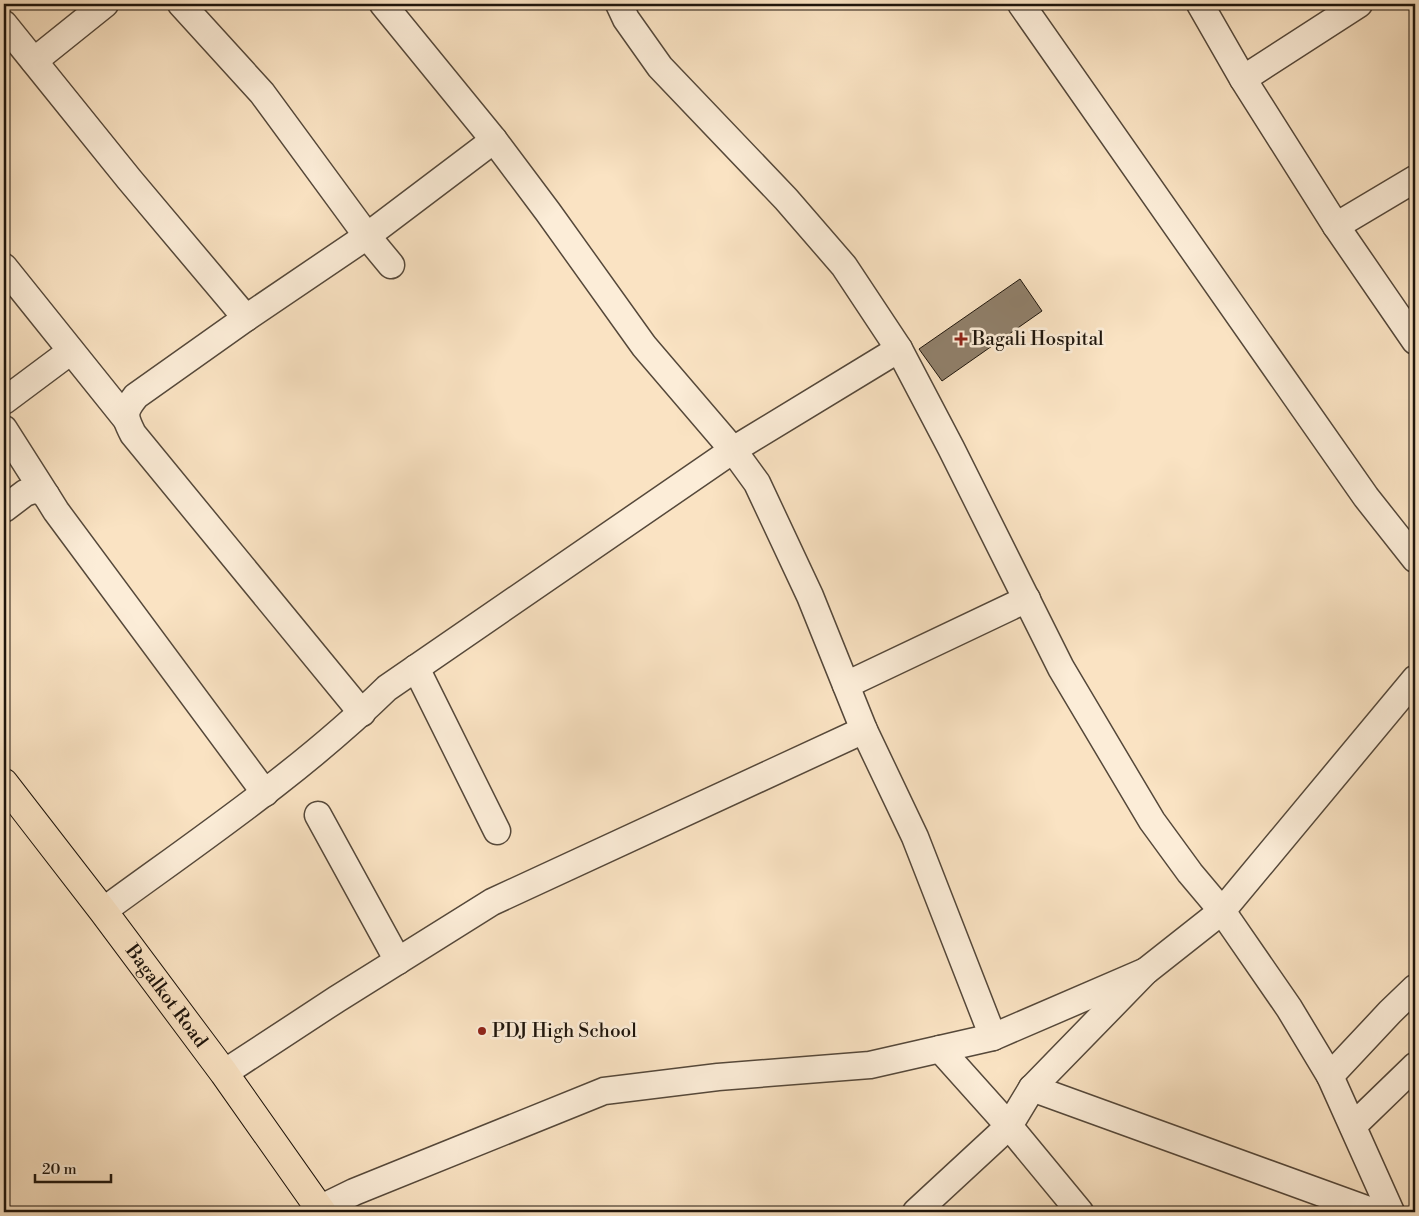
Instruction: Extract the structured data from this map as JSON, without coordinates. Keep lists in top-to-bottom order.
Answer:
{
  "streets": {
    "main road": ["Bagalkot Road"]
  },
  "places": {
    "health": ["Bagali Hospital"],
    "other": ["PDJ High School"]
  },
  "scale_bar": "20 m"
}
